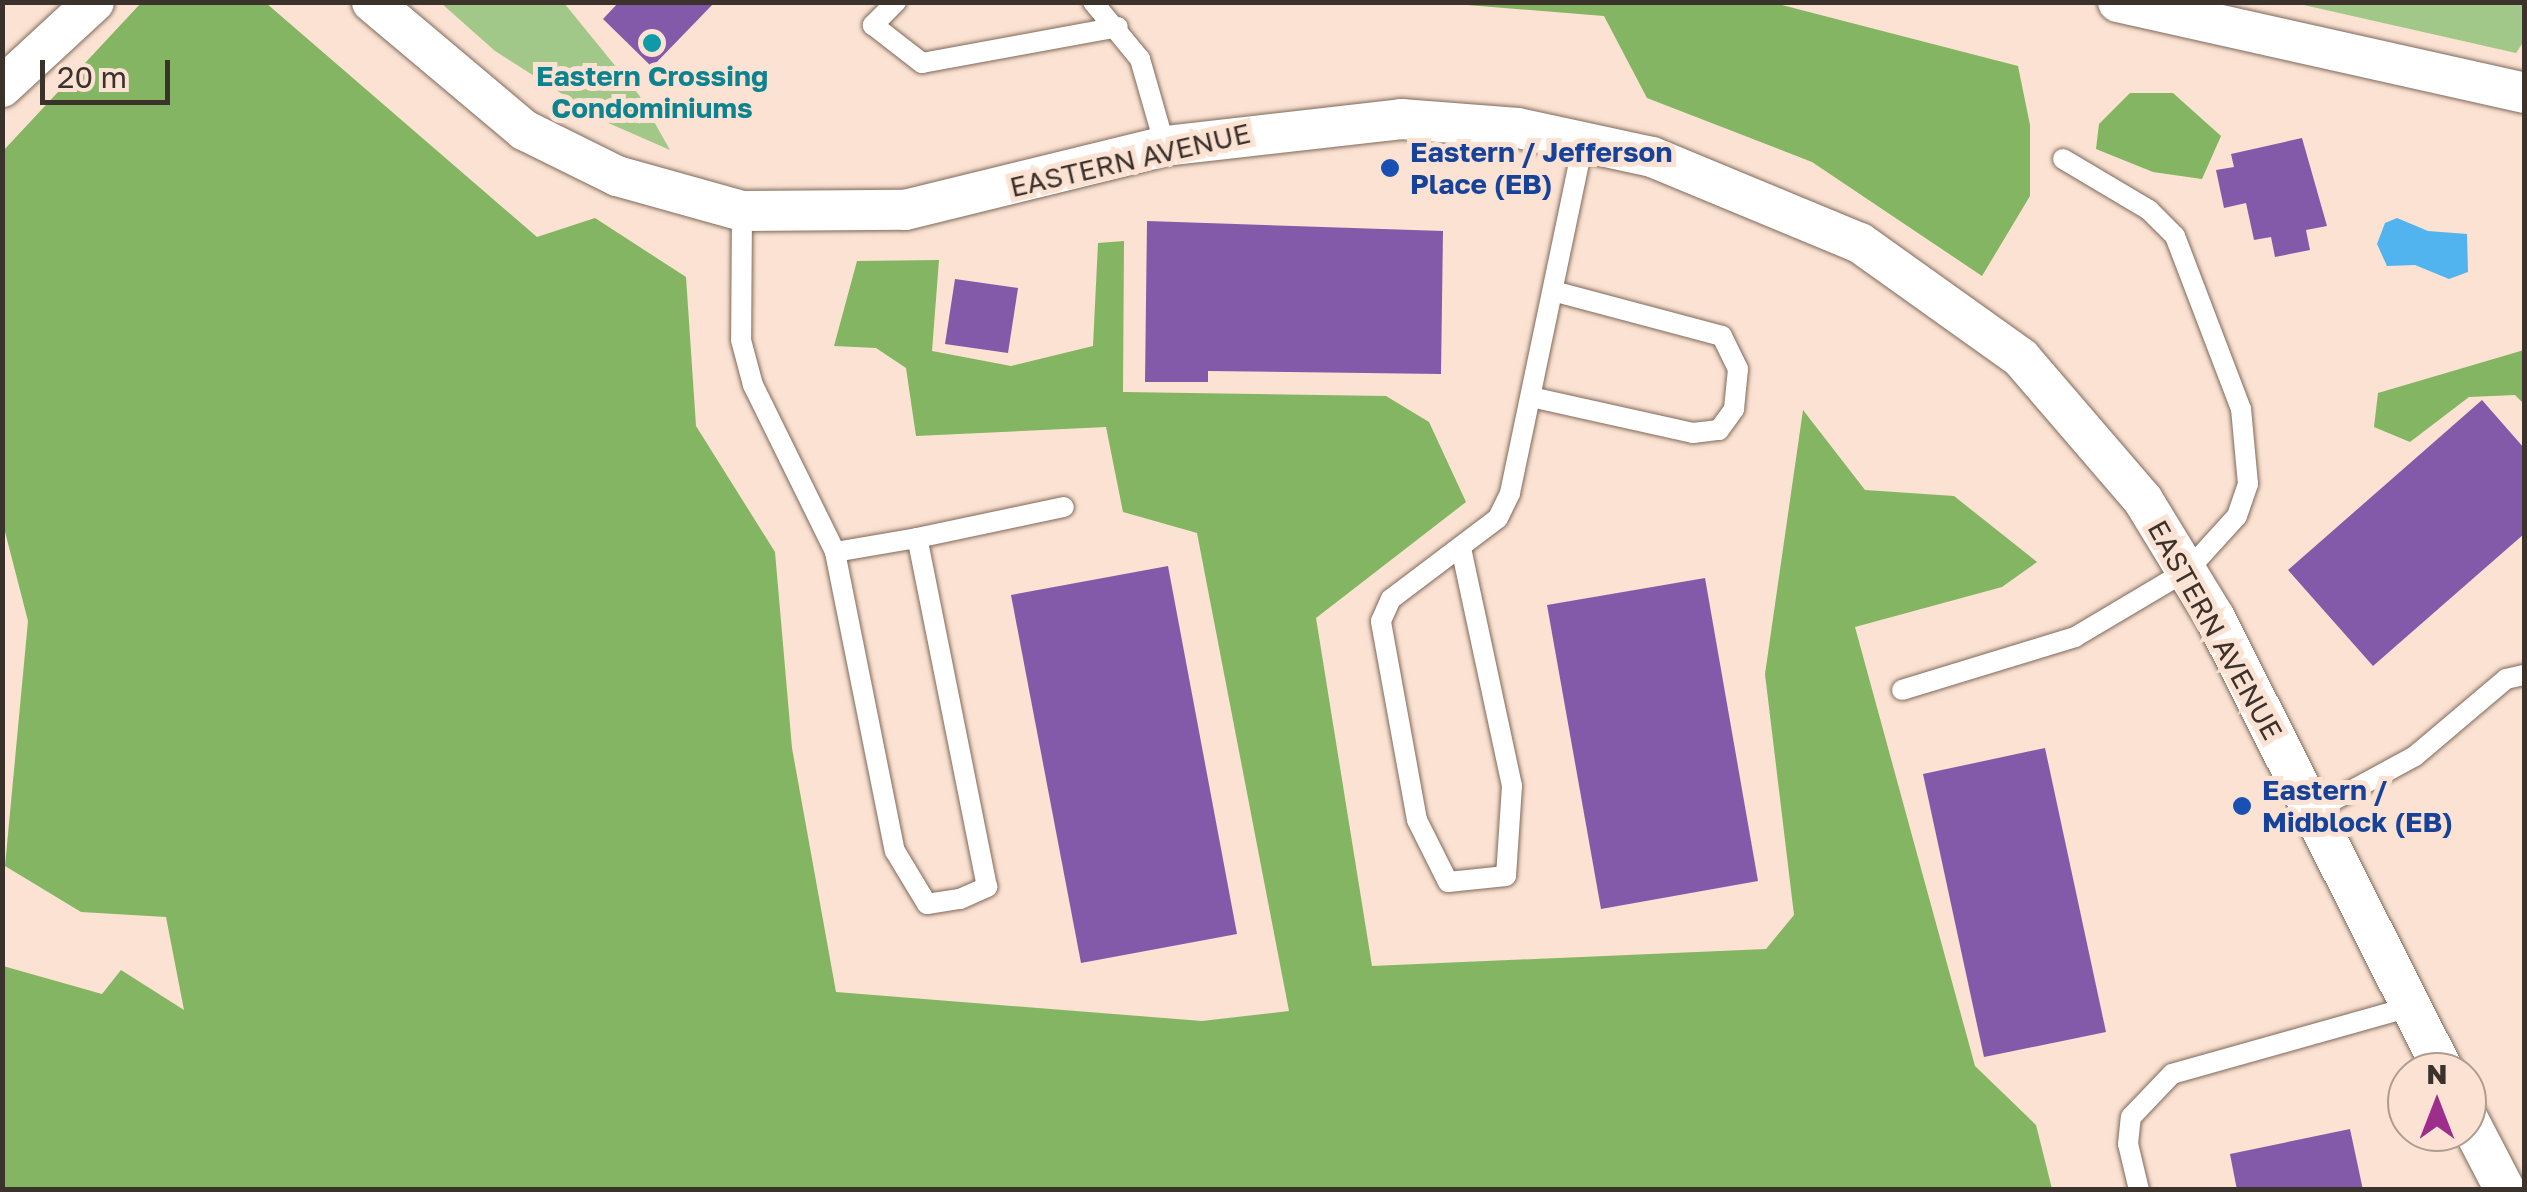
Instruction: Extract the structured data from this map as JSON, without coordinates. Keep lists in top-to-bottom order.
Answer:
{
  "streets": {
    "street": ["EASTERN AVENUE"]
  },
  "places": ["Eastern Crossing Condominiums", "Eastern / Jefferson Place (EB)", "Eastern / Midblock (EB)"],
  "scale_bar": "20 m",
  "north": "top"
}
